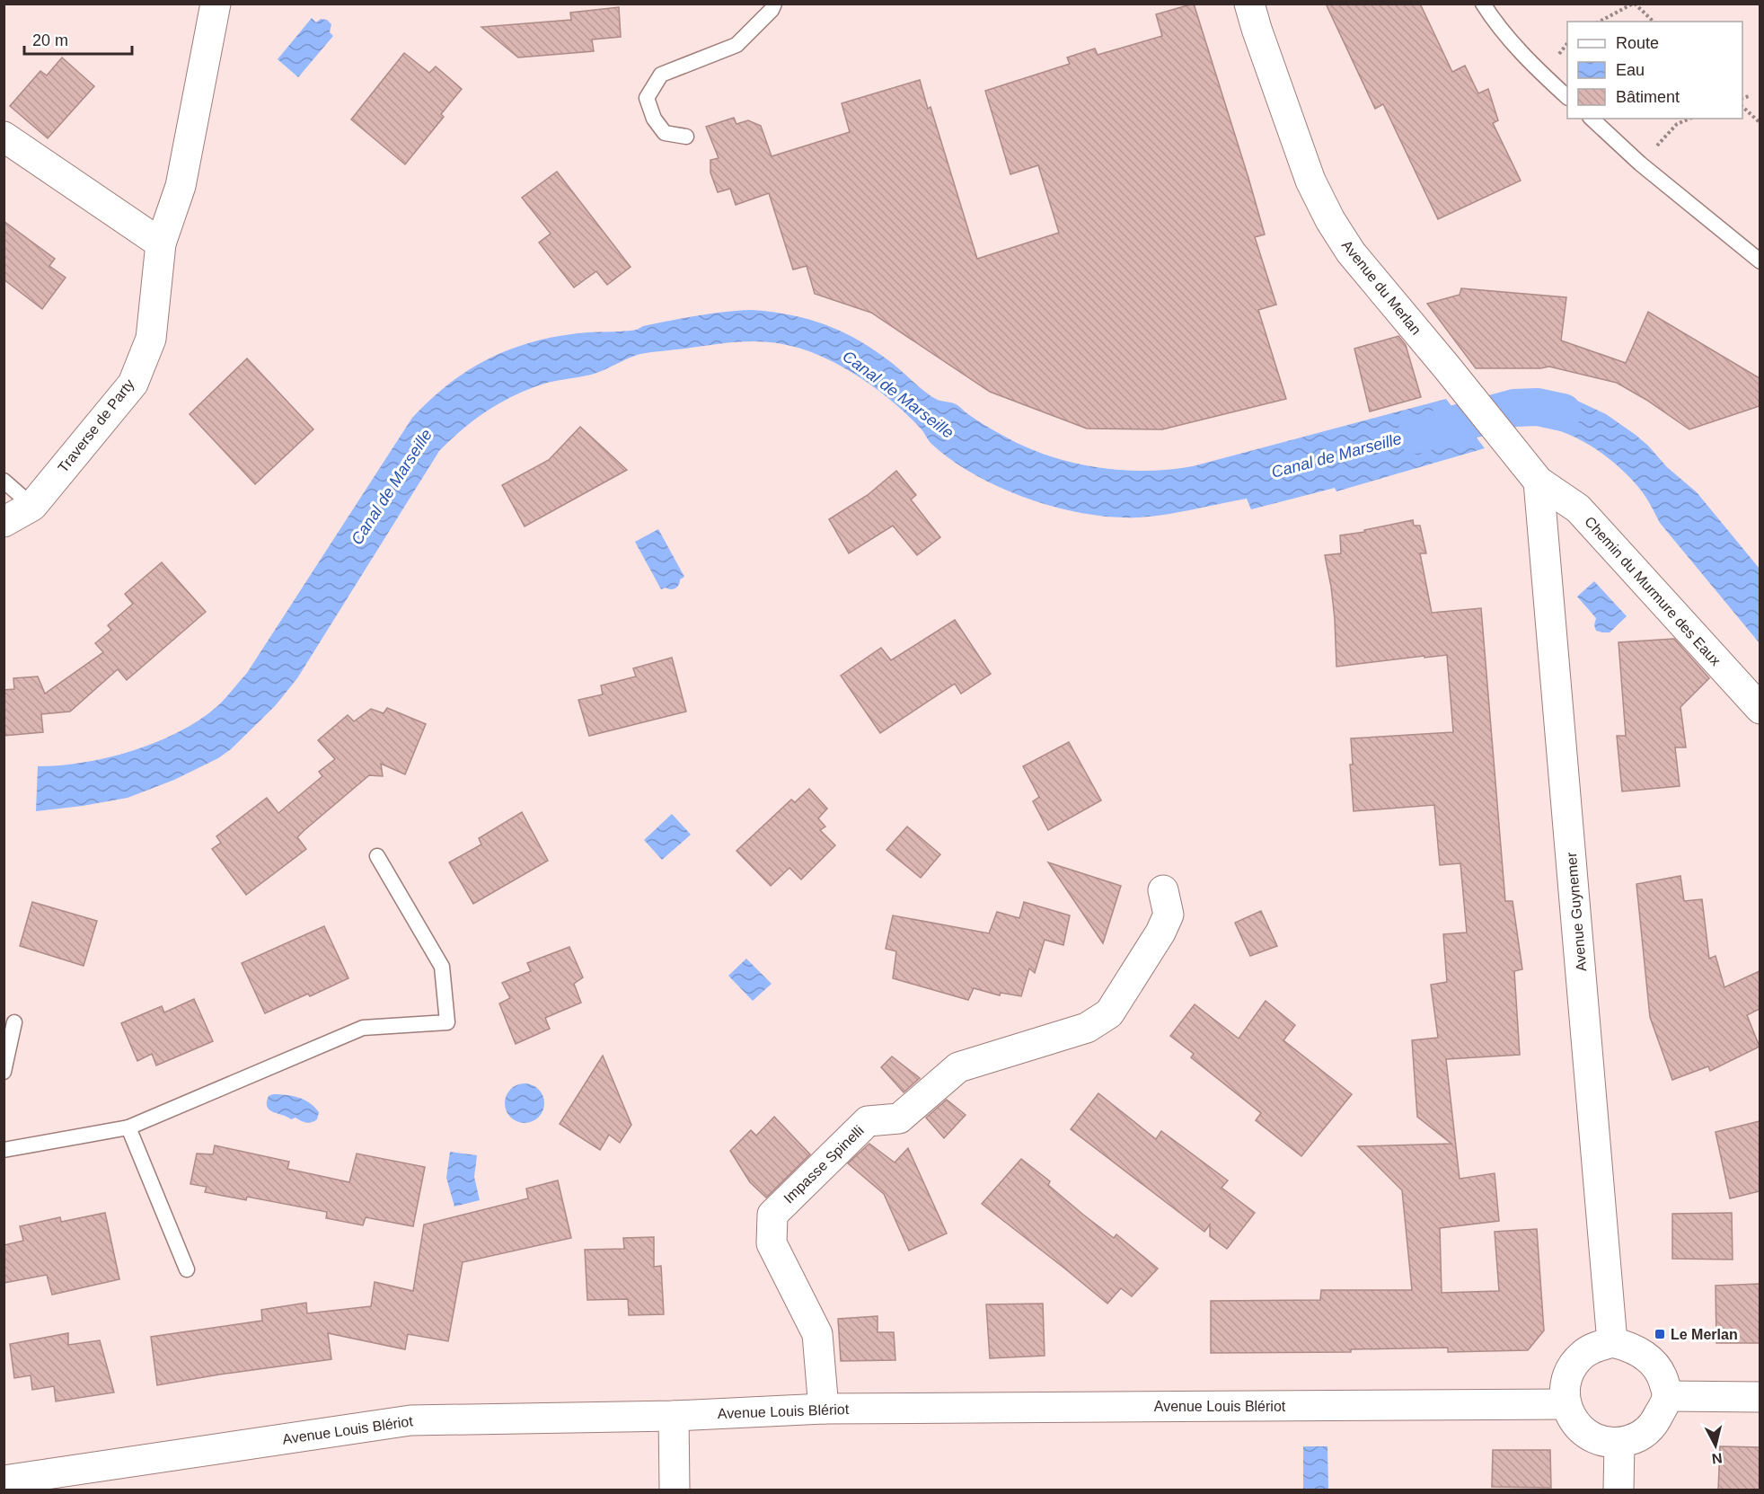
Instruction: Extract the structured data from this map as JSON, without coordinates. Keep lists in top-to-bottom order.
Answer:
{
  "streets": {
    "street": [
      "Avenue du Merlan",
      "Traverse de Party",
      "Chemin du Murmure des Eaux",
      "Avenue Guynemer",
      "Impasse Spinelli",
      "Avenue Louis Blériot"
    ]
  },
  "crossings": [
    ["Avenue du Merlan", "Chemin du Murmure des Eaux"],
    ["Avenue du Merlan", "Avenue Guynemer"],
    ["Chemin du Murmure des Eaux", "Avenue Guynemer"],
    ["Avenue Guynemer", "Avenue Louis Blériot"],
    ["Impasse Spinelli", "Avenue Louis Blériot"]
  ],
  "water": ["Canal de Marseille"],
  "places": {
    "transit": ["Le Merlan"]
  },
  "legend": ["Route", "Eau", "Bâtiment"],
  "scale_bar": "20 m",
  "north": "bottom"
}
